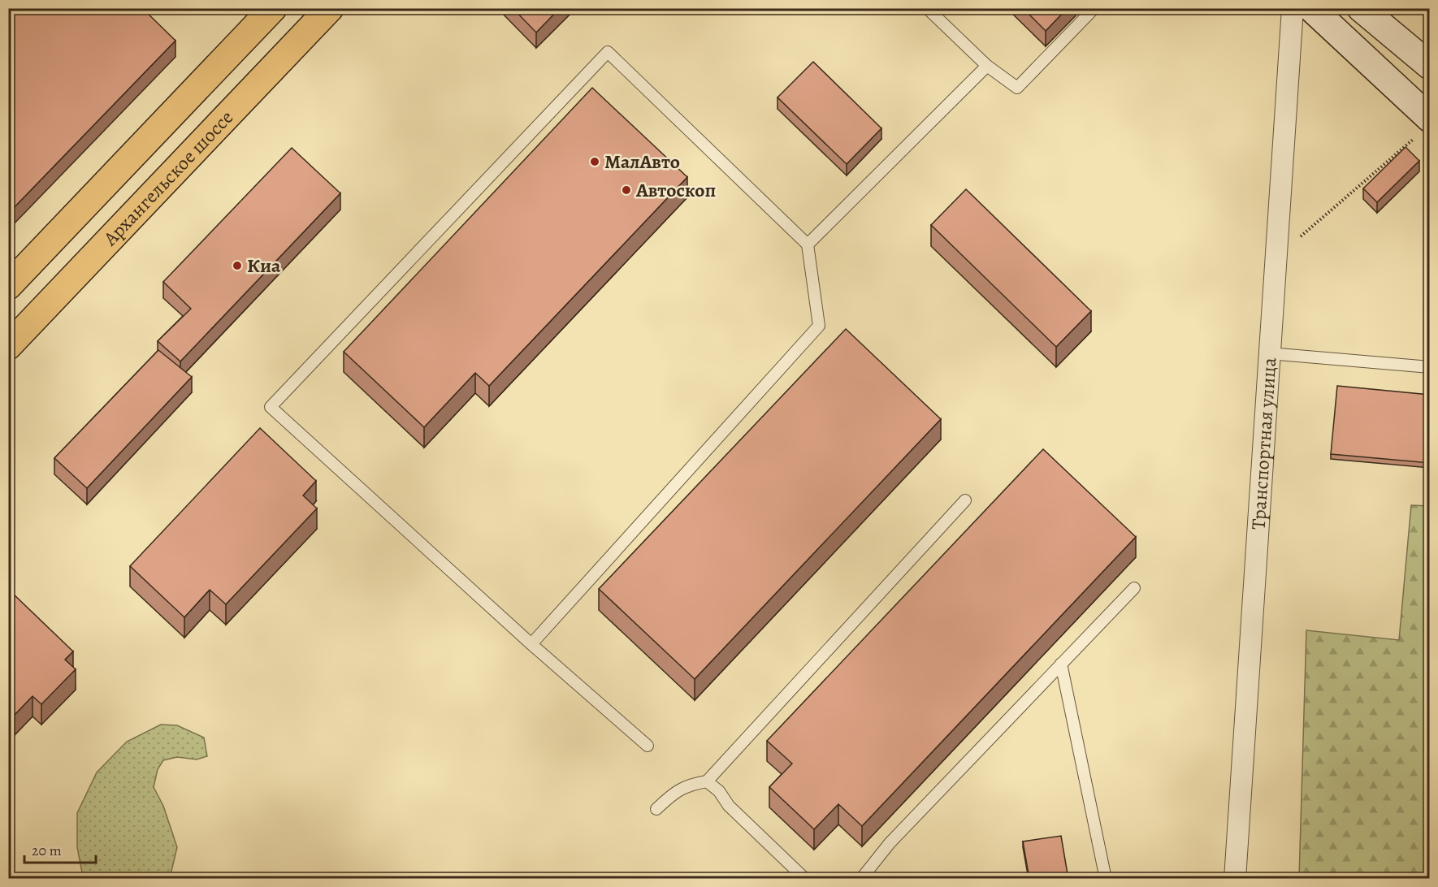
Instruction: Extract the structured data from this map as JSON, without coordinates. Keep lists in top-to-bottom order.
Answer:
{
  "streets": {
    "main road": ["Архангельское шоссе"],
    "street": ["Транспортная улица"]
  },
  "places": ["МалАвто", "Автоскоп", "Киа"],
  "scale_bar": "20 m"
}
